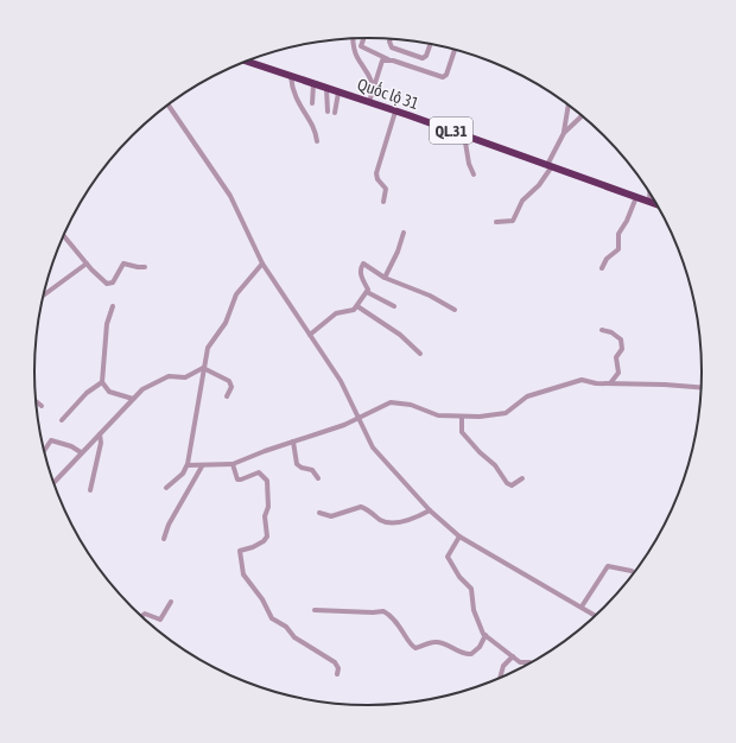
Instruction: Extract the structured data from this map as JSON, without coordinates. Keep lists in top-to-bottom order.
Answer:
{
  "streets": {
    "highway": ["Quốc lộ 31", "QL.31"]
  }
}
